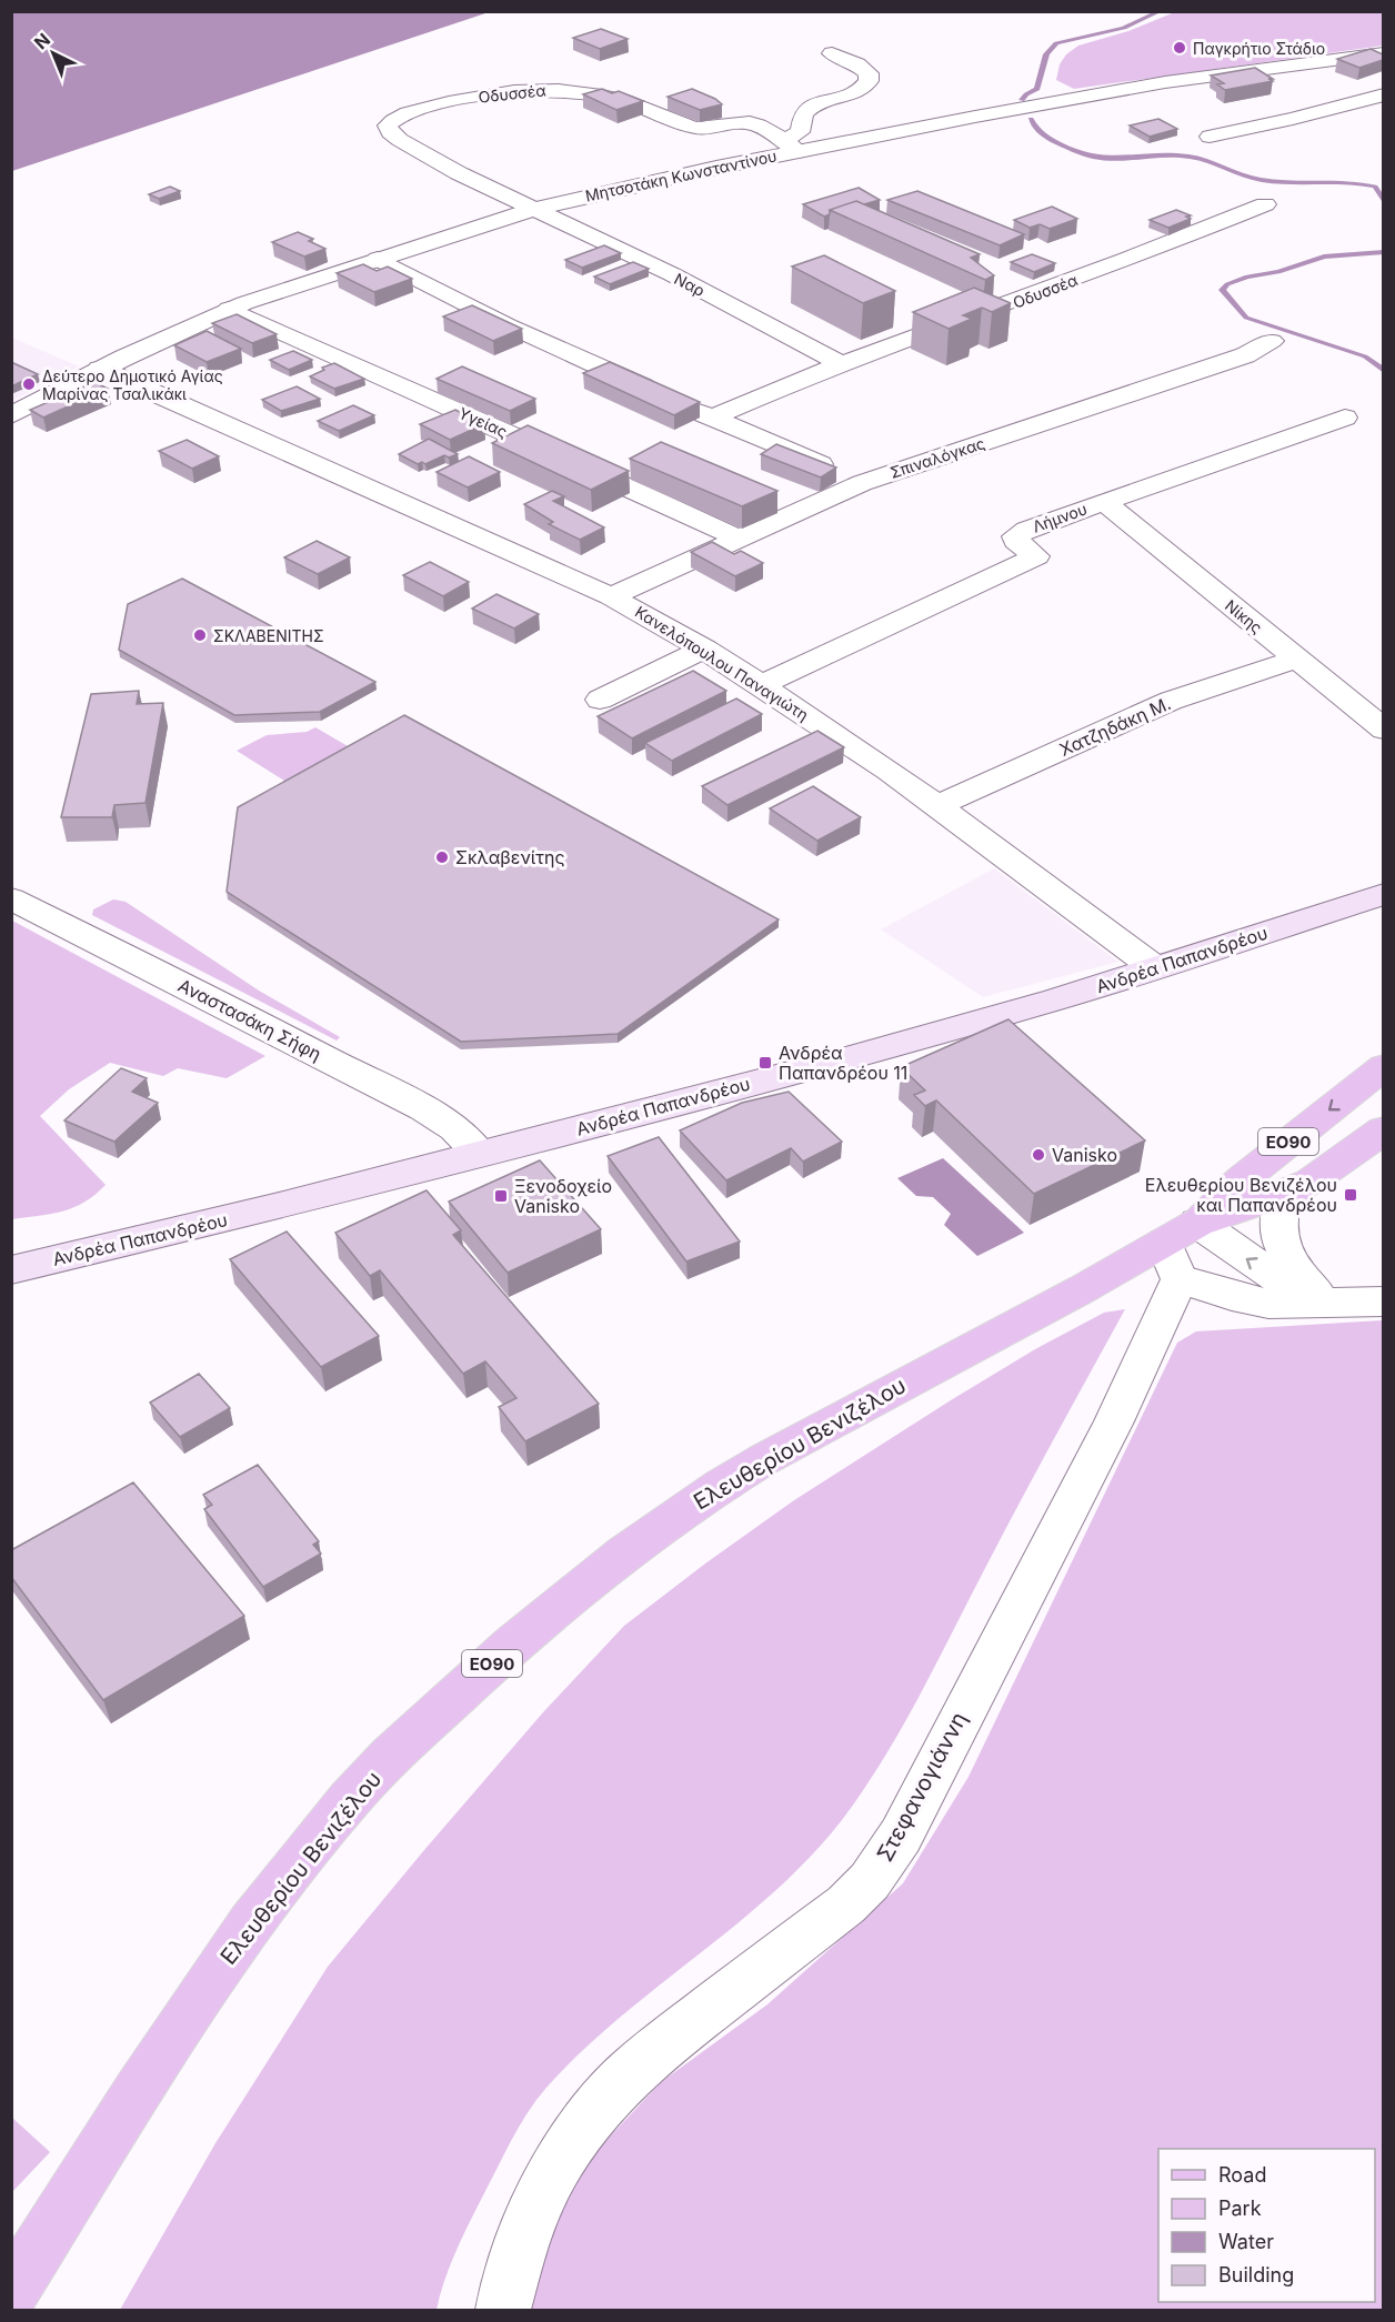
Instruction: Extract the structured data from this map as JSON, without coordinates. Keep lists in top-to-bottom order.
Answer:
{
  "streets": {
    "main road": ["Ανδρέα Παπανδρέου", "ΕΟ90", "Ελευθερίου Βενιζέλου"],
    "street": [
      "Οδυσσέα",
      "Μητσοτάκη Κωνσταντίνου",
      "Ναρ",
      "Υγείας",
      "Σπιναλόγκας",
      "Λήμνου",
      "Νίκης",
      "Κανελόπουλου Παναγιώτη",
      "Χατζηδάκη Μ.",
      "Αναστασάκη Σήφη",
      "Στεφανογιάννη"
    ]
  },
  "crossings": [
    ["Οδυσσέα", "Μητσοτάκη Κωνσταντίνου"],
    ["Οδυσσέα", "Ναρ"],
    ["Μητσοτάκη Κωνσταντίνου", "Ναρ"],
    ["Μητσοτάκη Κωνσταντίνου", "Υγείας"],
    ["Μητσοτάκη Κωνσταντίνου", "Κανελόπουλου Παναγιώτη"],
    ["Υγείας", "Σπιναλόγκας"],
    ["Σπιναλόγκας", "Κανελόπουλου Παναγιώτη"],
    ["Λήμνου", "Νίκης"],
    ["Λήμνου", "Κανελόπουλου Παναγιώτη"],
    ["Νίκης", "Χατζηδάκη Μ."],
    ["Κανελόπουλου Παναγιώτη", "Χατζηδάκη Μ."],
    ["Κανελόπουλου Παναγιώτη", "Ανδρέα Παπανδρέου"],
    ["Ανδρέα Παπανδρέου", "Αναστασάκη Σήφη"],
    ["ΕΟ90", "Ελευθερίου Βενιζέλου"],
    ["ΕΟ90", "Στεφανογιάννη"],
    ["Ελευθερίου Βενιζέλου", "Στεφανογιάννη"]
  ],
  "places": {
    "other": [
      "Παγκρήτιο Στάδιο",
      "Δεύτερο Δημοτικό Αγίας Μαρίνας Τσαλικάκι",
      "ΣΚΛΑΒΕΝΙΤΗΣ",
      "Σκλαβενίτης",
      "Vanisko"
    ],
    "transit": ["Ανδρέα Παπανδρέου 11", "Ελευθερίου Βενιζέλου και Παπανδρέου", "Ξενοδοχείο Vanisko"]
  },
  "legend": [
    "Road",
    "Park",
    "Water",
    "Building"
  ],
  "north": "top left"
}
